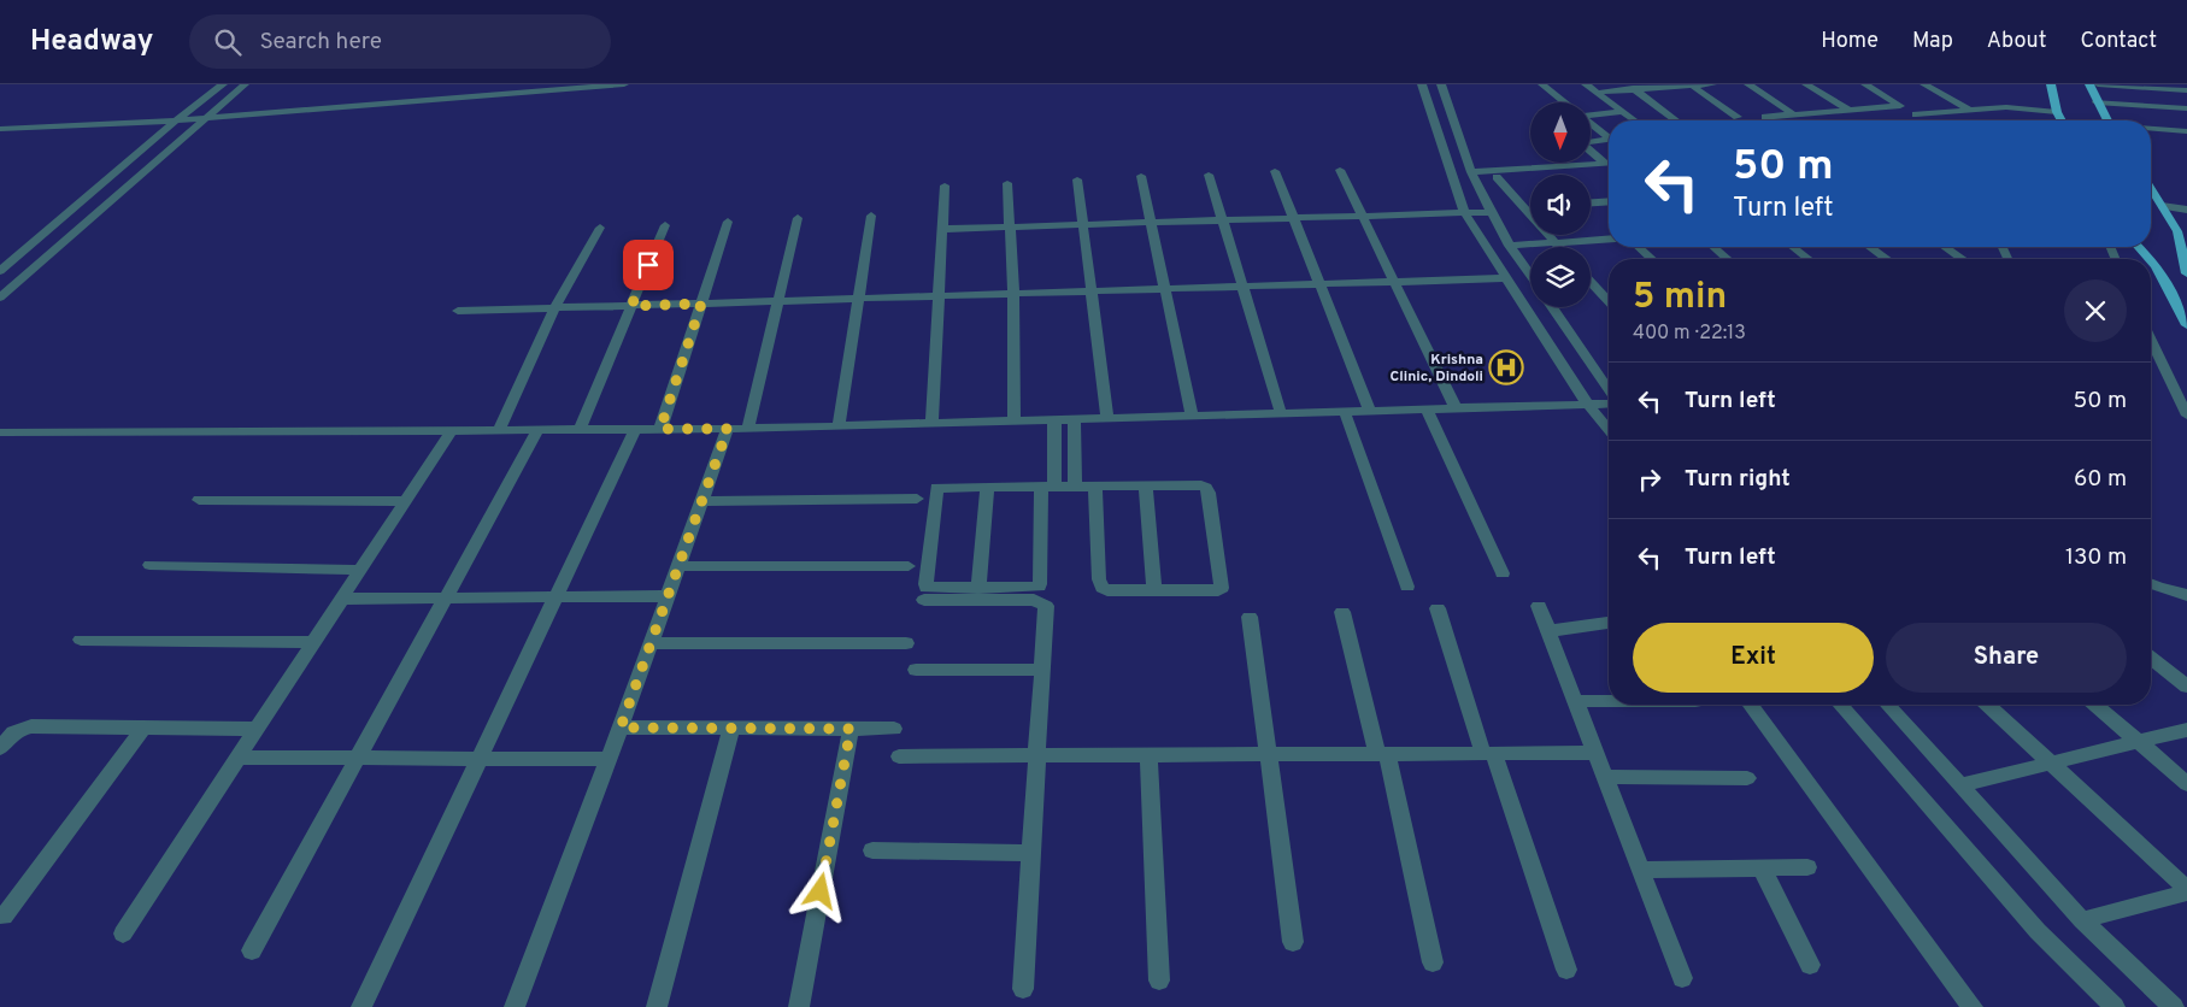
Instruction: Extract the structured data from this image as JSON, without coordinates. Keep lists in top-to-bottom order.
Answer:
{
  "places": {
    "hospital": ["Krishna Clinic, Dindoli"]
  },
  "north": "bottom",
  "page": {
    "header": "Headway",
    "search": "Search here",
    "nav": [
      "Home",
      "Map",
      "About",
      "Contact"
    ],
    "turn": ["50 m", "Turn left"],
    "heading": ["5 min", "400 m · 22:13"],
    "list": [
      {
        "name": "Turn left",
        "value": "50 m"
      },
      {
        "name": "Turn right",
        "value": "60 m"
      },
      {
        "name": "Turn left",
        "value": "130 m"
      }
    ],
    "buttons": ["Exit", "Share"]
  }
}
